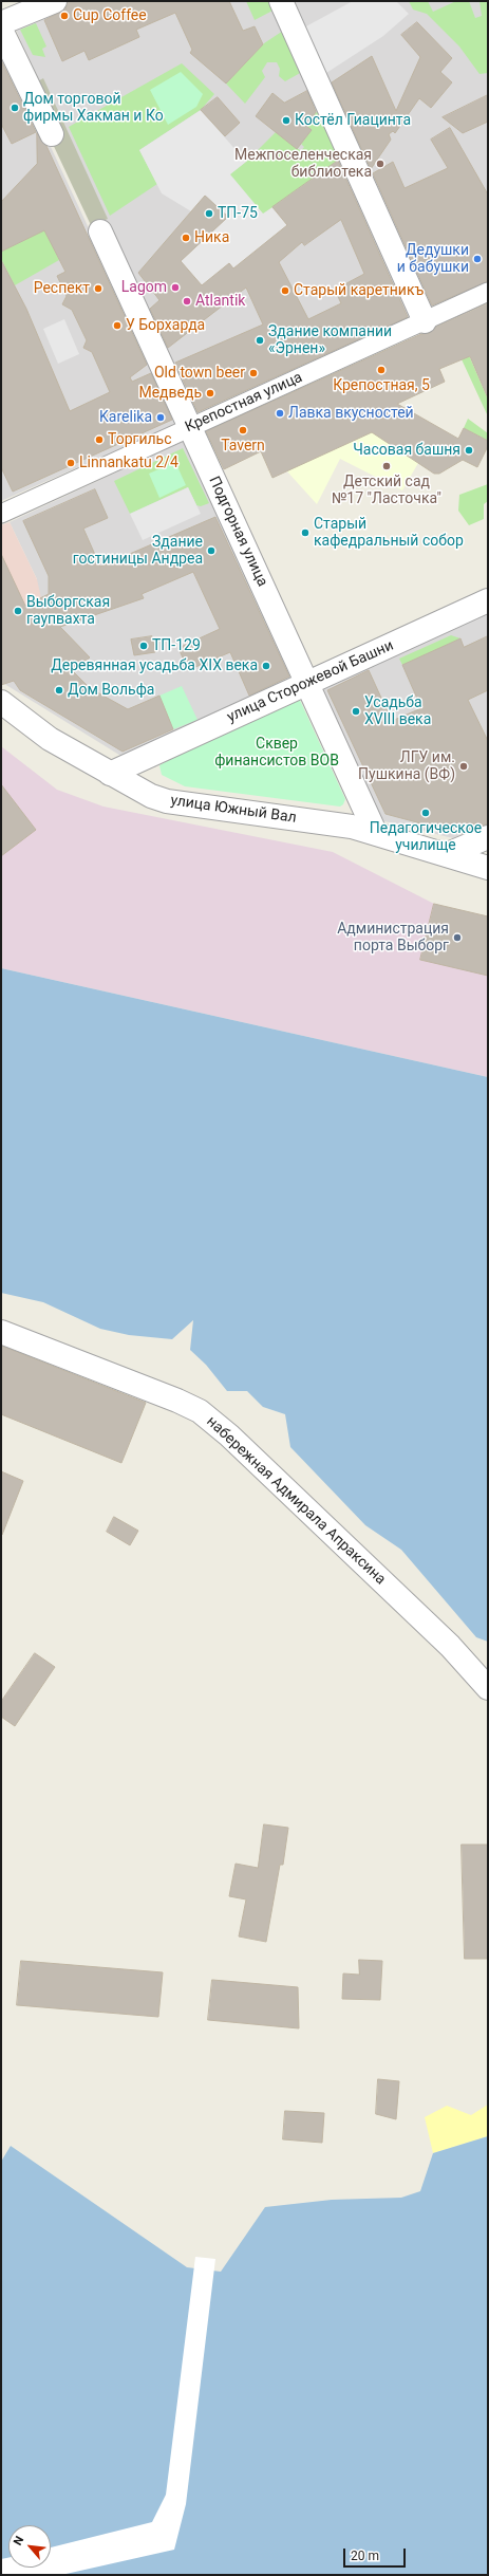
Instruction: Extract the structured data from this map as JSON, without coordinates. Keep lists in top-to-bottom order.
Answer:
{
  "streets": {
    "street": [
      "Крепостная улица",
      "Подгорная улица",
      "улица Сторожевой Башни",
      "улица Южный Вал",
      "набережная Адмирала Апраксина"
    ]
  },
  "crossings": [
    ["Крепостная улица", "Подгорная улица"],
    ["Подгорная улица", "улица Сторожевой Башни"],
    ["Подгорная улица", "улица Южный Вал"],
    ["улица Сторожевой Башни", "улица Южный Вал"]
  ],
  "parks": ["Сквер финансистов ВОВ"],
  "places": [
    "Cup Coffee",
    "Дом торговой фирмы Хакман и Ко",
    "Костёл Гиацинта",
    "Межпоселенческая библиотека",
    "ТП-75",
    "Ника",
    "Дедушки и бабушки",
    "Lagom",
    "Респект",
    "Старый каретникъ",
    "Atlantik",
    "У Борхарда",
    "Здание компании «Эрнен»",
    "Крепостная, 5",
    "Old town beer",
    "Медведь",
    "Лавка вкусностей",
    "Karelika",
    "Tavern",
    "Торгильс",
    "Часовая башня",
    "Linnankatu 2/4",
    "Детский сад №17 \"Ласточка\"",
    "Старый кафедральный собор",
    "Здание гостиницы Андреа",
    "Выборгская гаупвахта",
    "ТП-129",
    "Деревянная усадьба XIX века",
    "Дом Вольфа",
    "Усадьба XVIII века",
    "ЛГУ им. Пушкина (ВФ)",
    "Педагогическое училище",
    "Администрация порта Выборг"
  ],
  "scale_bar": "20 m",
  "north": "top left"
}
